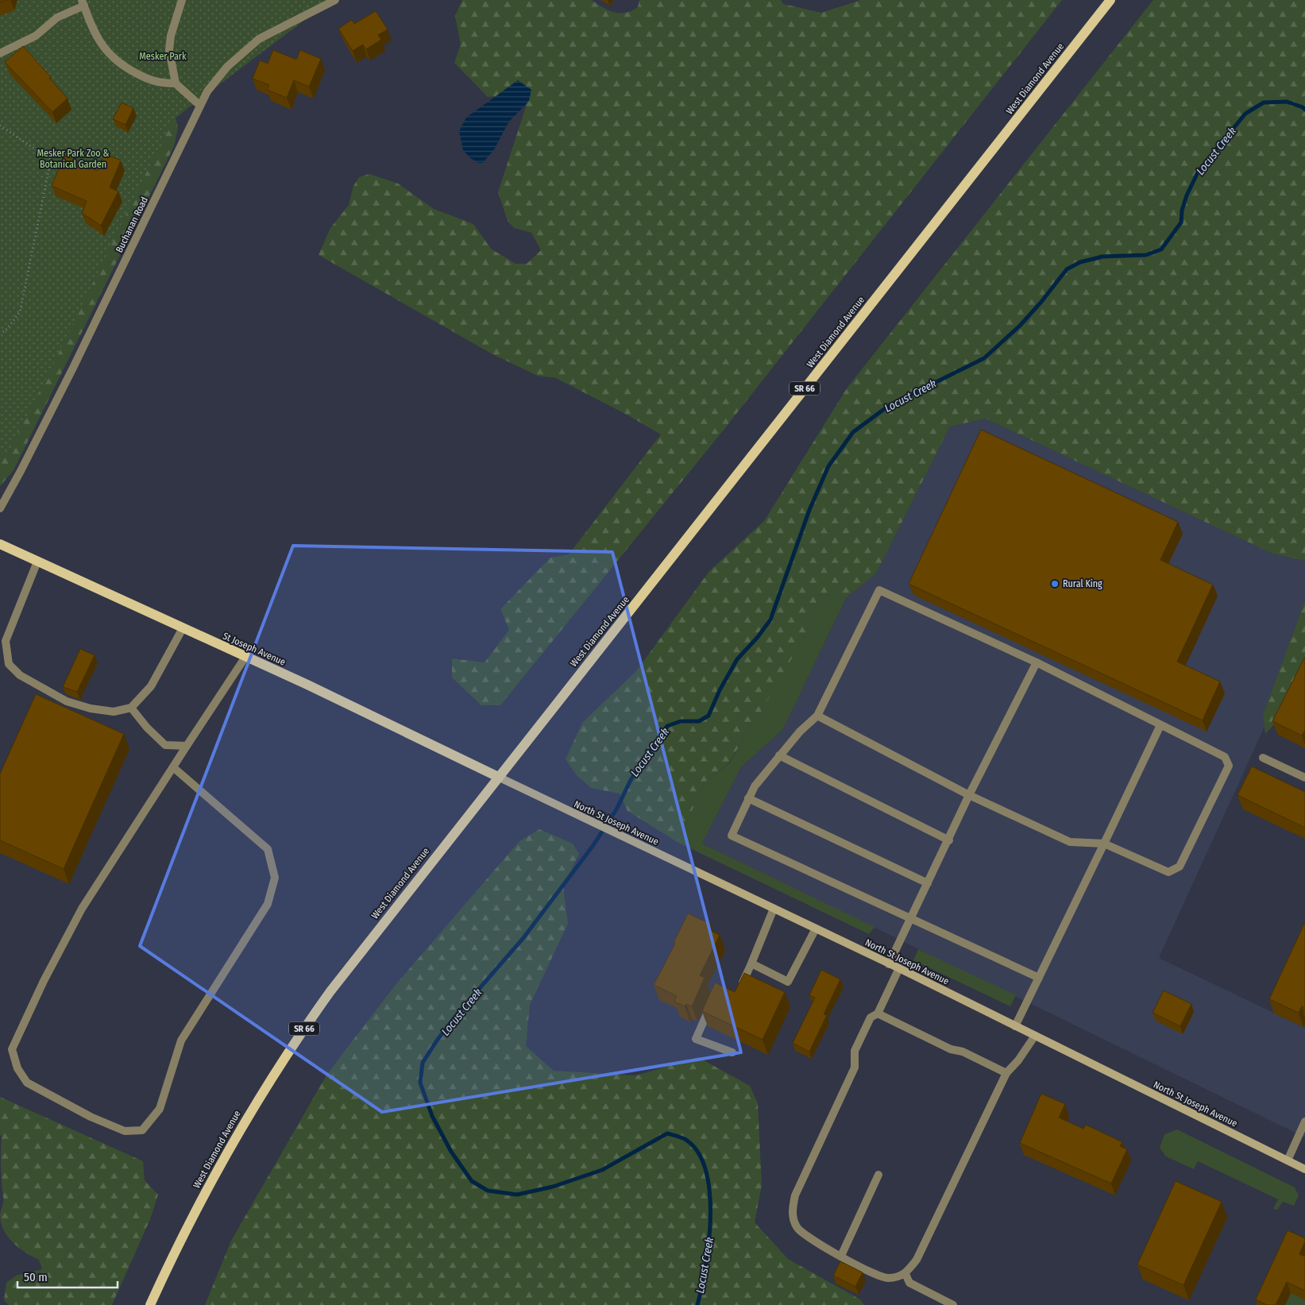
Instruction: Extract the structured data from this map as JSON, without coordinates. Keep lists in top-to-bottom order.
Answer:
{
  "streets": {
    "main road": [
      "West Diamond Avenue",
      "SR 66",
      "St Joseph Avenue",
      "North St Joseph Avenue"
    ],
    "street": ["Buchanan Road"]
  },
  "crossings": [
    ["West Diamond Avenue", "St Joseph Avenue"],
    ["West Diamond Avenue", "North St Joseph Avenue"],
    ["St Joseph Avenue", "North St Joseph Avenue"]
  ],
  "water": ["Locust Creek"],
  "parks": ["Mesker Park", "Mesker Park Zoo & Botanical Garden"],
  "places": ["Rural King"],
  "scale_bar": "50 m"
}
